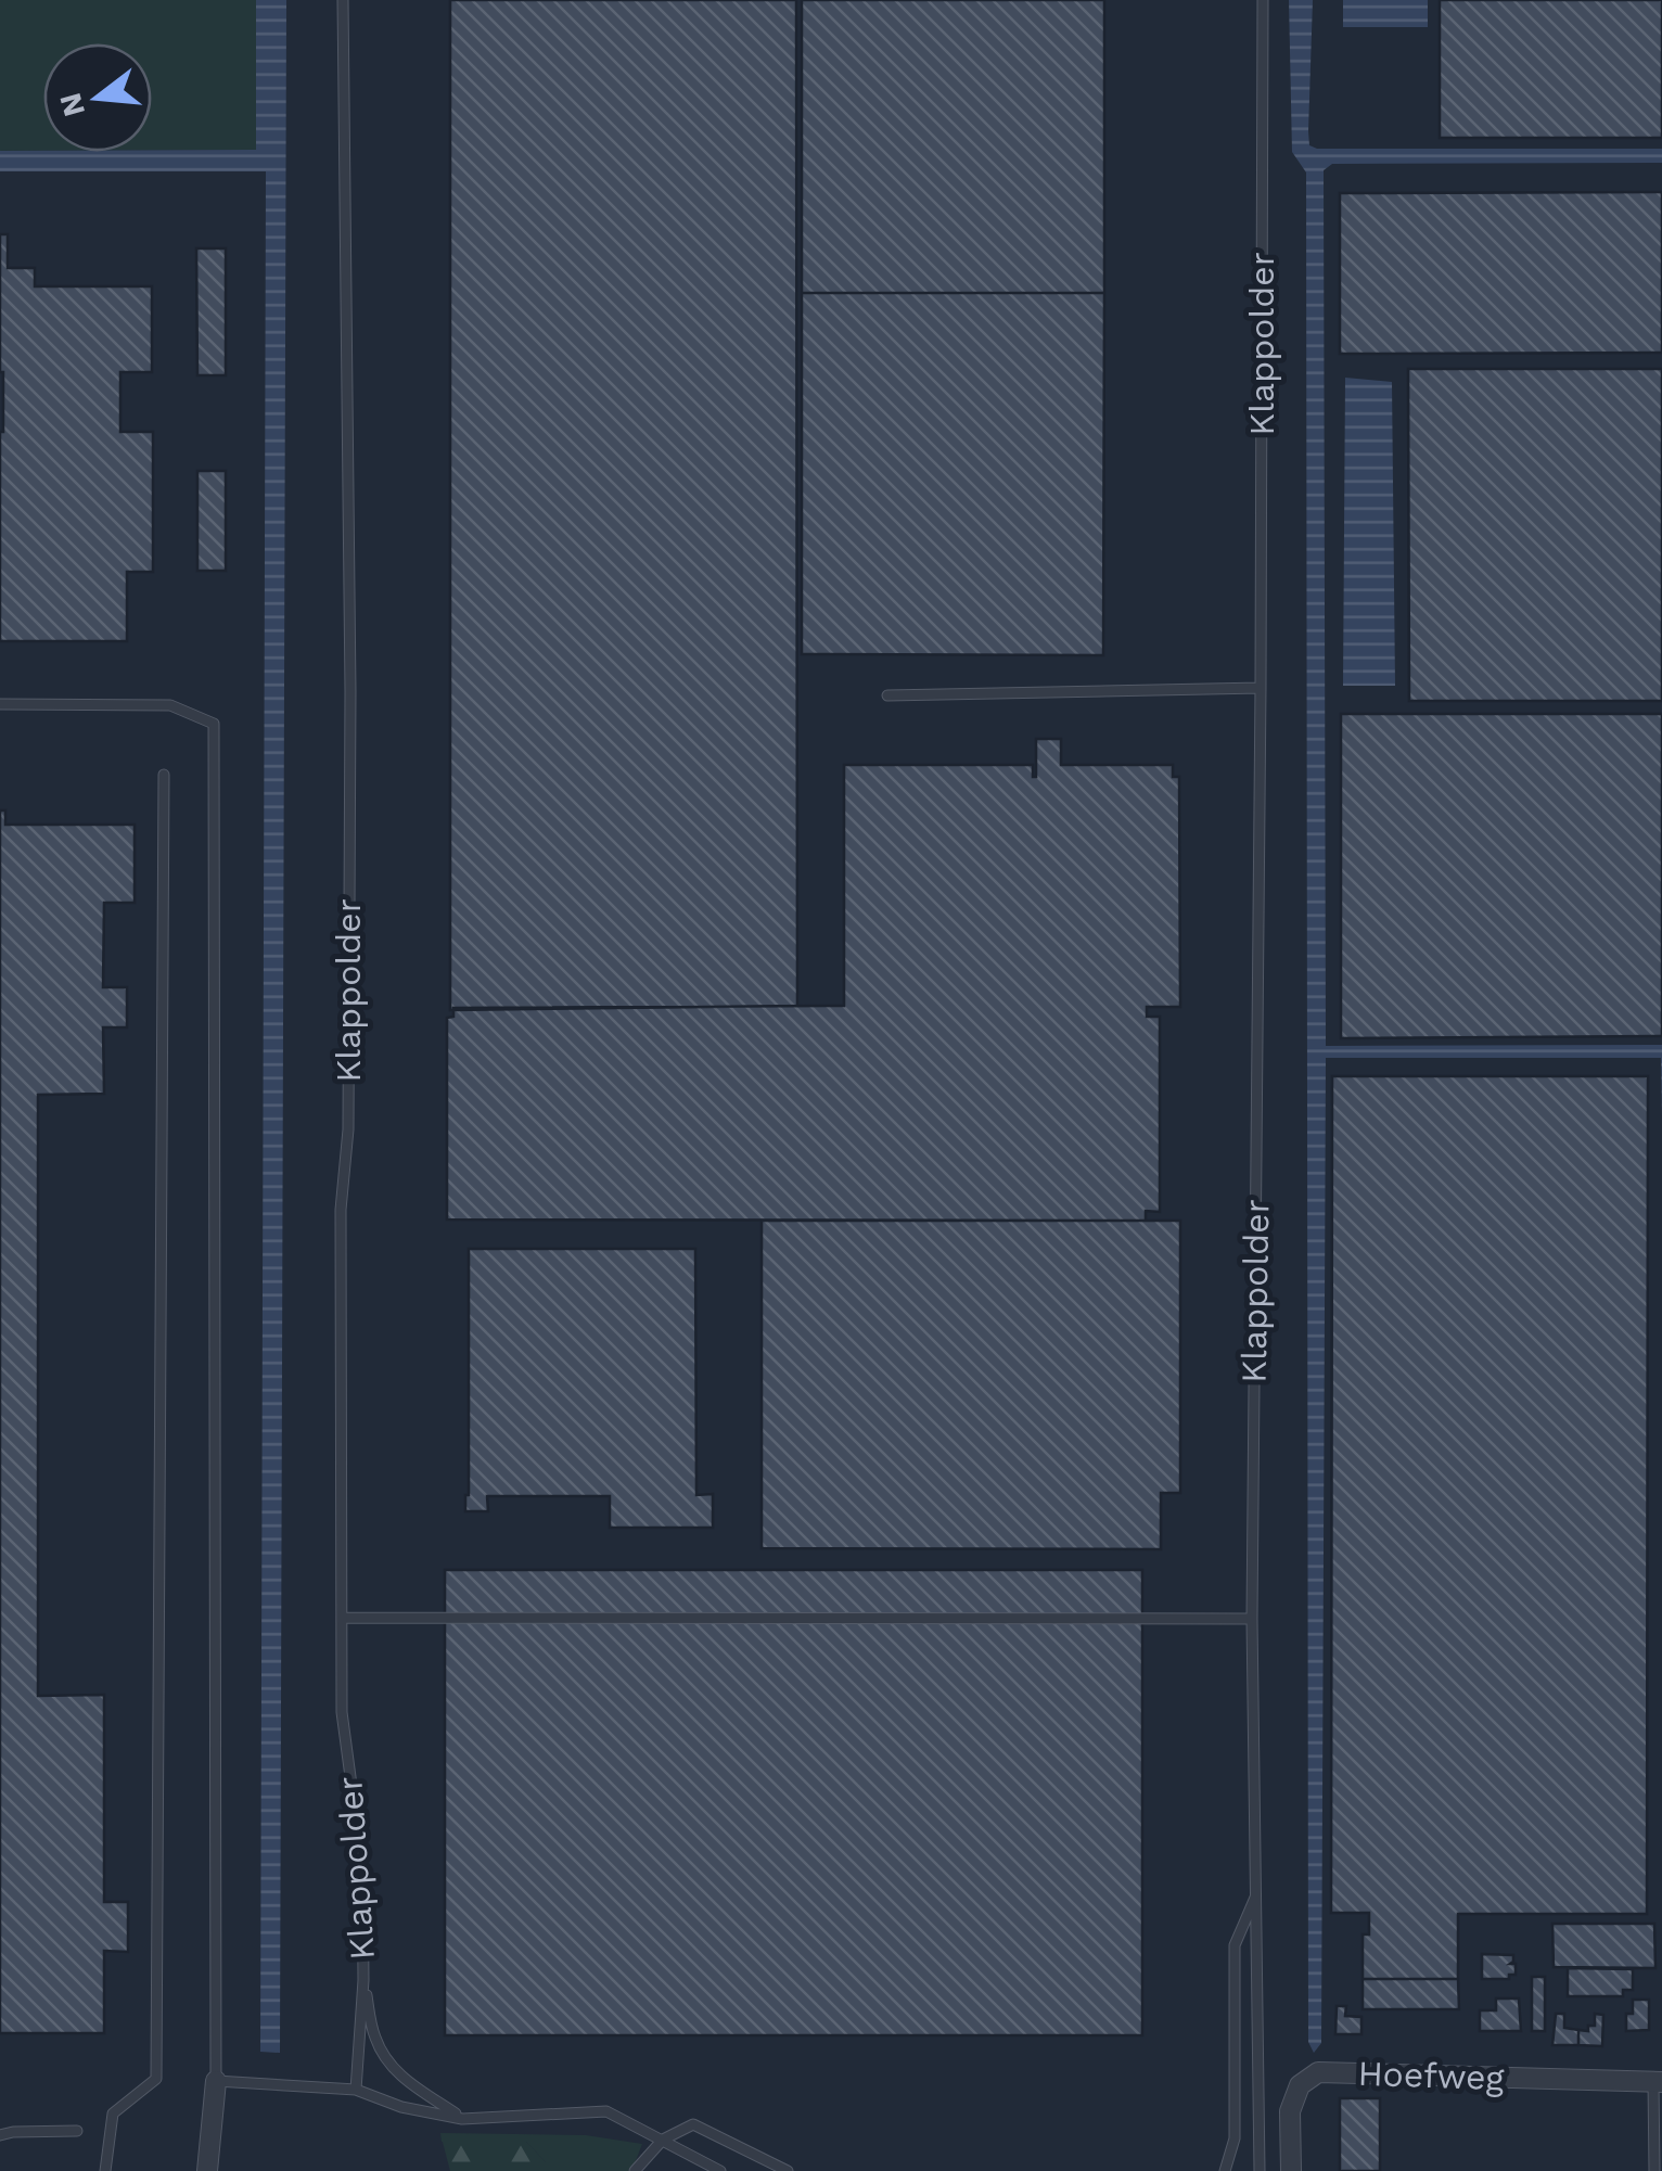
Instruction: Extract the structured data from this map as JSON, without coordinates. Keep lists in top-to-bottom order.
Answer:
{
  "streets": {
    "street": ["Hoefweg"],
    "lane": ["Klappolder"]
  },
  "north": "left"
}
